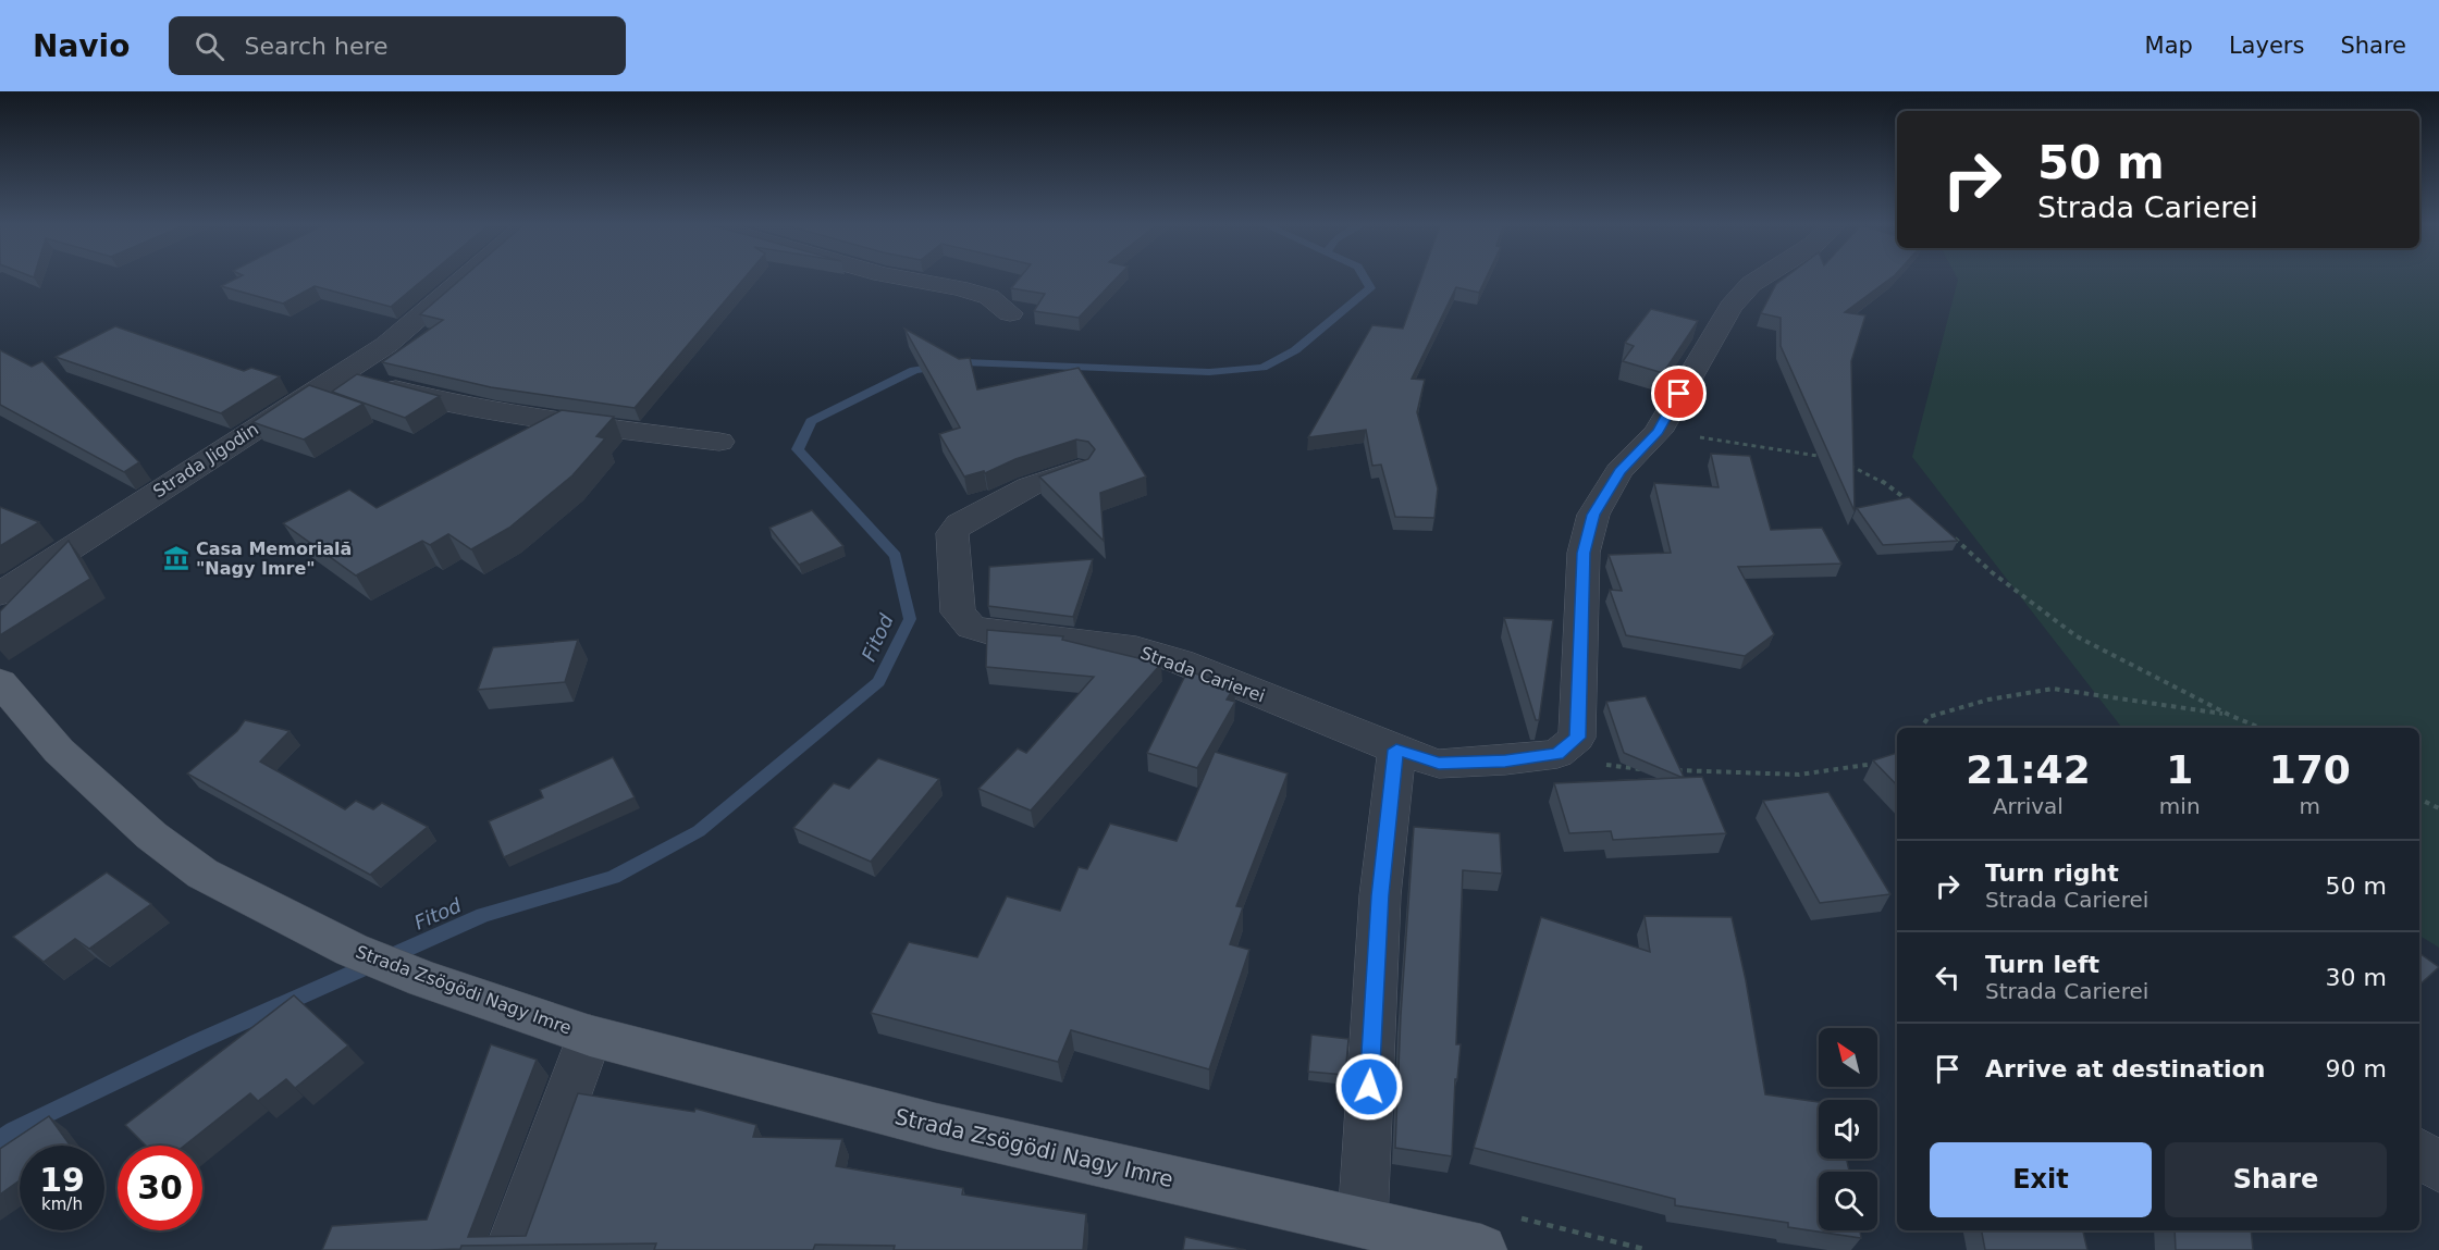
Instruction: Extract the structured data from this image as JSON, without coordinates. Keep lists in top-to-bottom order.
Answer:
{
  "streets": {
    "main road": ["Strada Zsögödi Nagy Imre"],
    "street": ["Strada Jigodin", "Strada Carierei"]
  },
  "water": ["Fitod"],
  "places": {
    "museum": ["Casa Memorială \"Nagy Imre\""]
  },
  "north": "top left",
  "page": {
    "header": "Navio",
    "search": "Search here",
    "nav": ["Map", "Layers", "Share"],
    "turn": ["50 m", "Strada Carierei"],
    "eta": [
      "21:42",
      "Arrival",
      "1",
      "min",
      "170",
      "m"
    ],
    "list": [
      {
        "name": "Turn right",
        "note": "Strada Carierei",
        "value": "50 m"
      },
      {
        "name": "Turn left",
        "note": "Strada Carierei",
        "value": "30 m"
      },
      {
        "name": "Arrive at destination",
        "value": "90 m"
      }
    ],
    "buttons": ["Exit", "Share"],
    "speed": "19 km/h",
    "limit": "30"
  }
}
